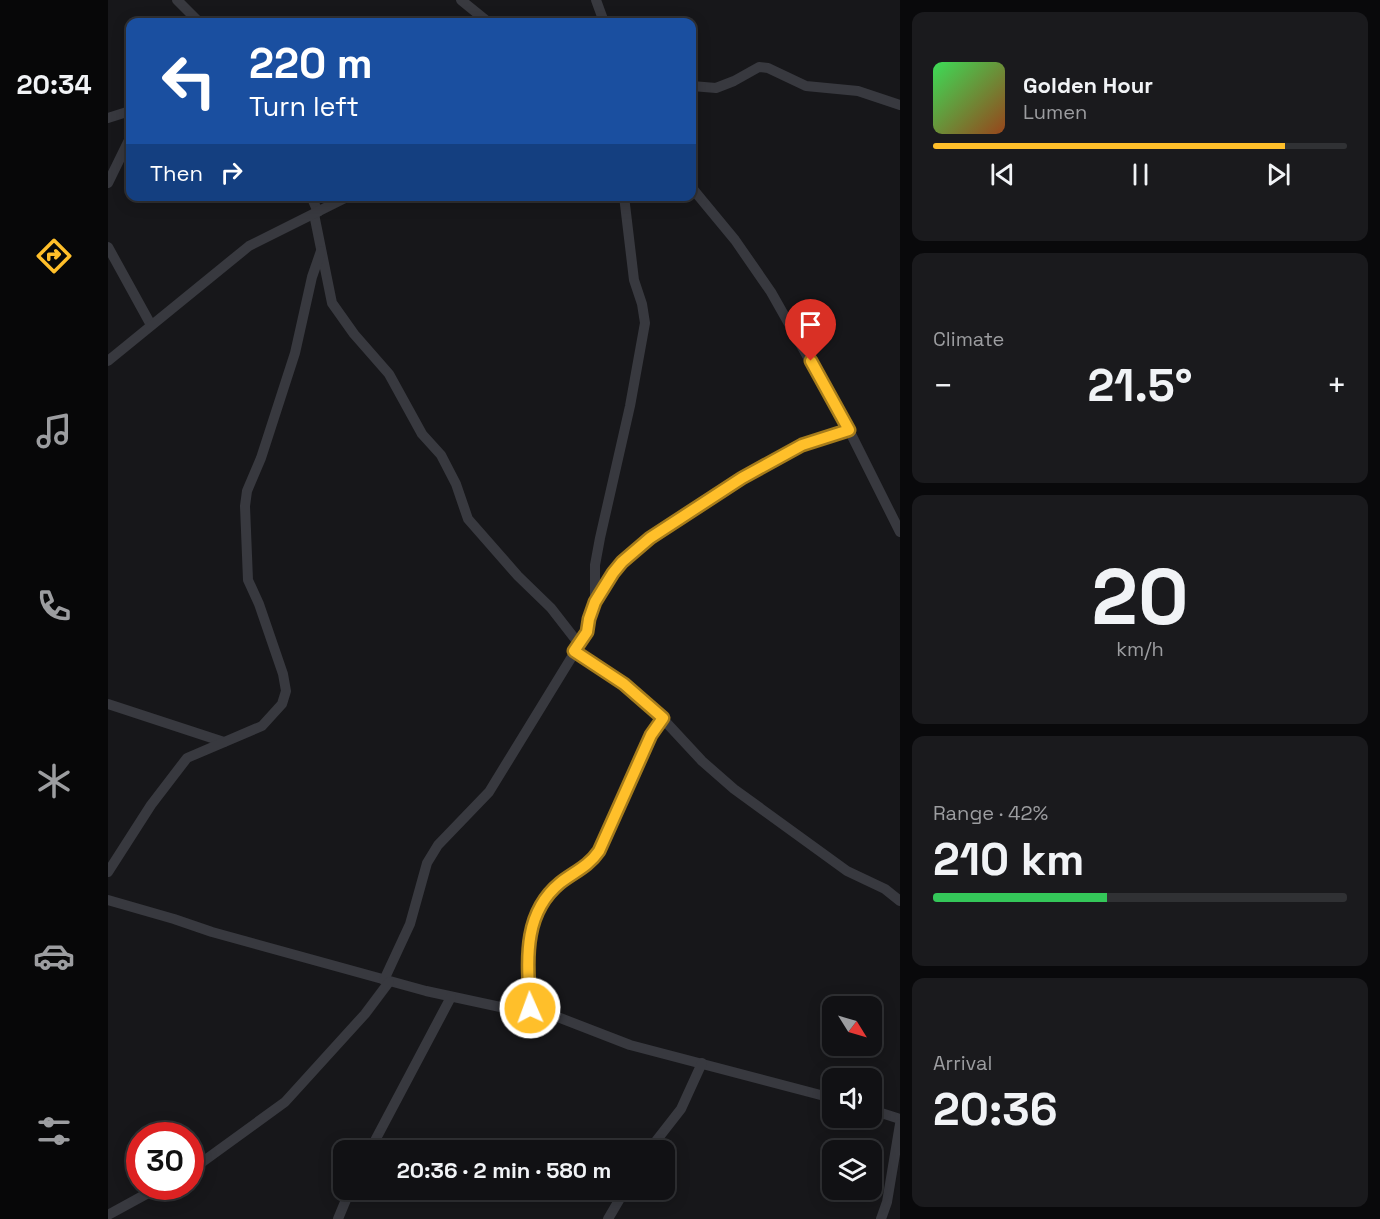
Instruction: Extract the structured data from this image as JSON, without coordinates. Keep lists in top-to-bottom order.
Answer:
{
  "north": "bottom right",
  "page": {
    "tabs": "20:34",
    "turn": ["220 m", "Turn left"],
    "song": ["Golden Hour", "Lumen"],
    "then": "Then",
    "tile": [
      "Climate",
      ["20", "km/h"],
      ["Range · 42%", "210 km"],
      ["Arrival", "20:36"]
    ],
    "heat": ["−", "21.5°", "+"],
    "limit": "30",
    "trip": "20:36 · 2 min · 580 m"
  }
}
